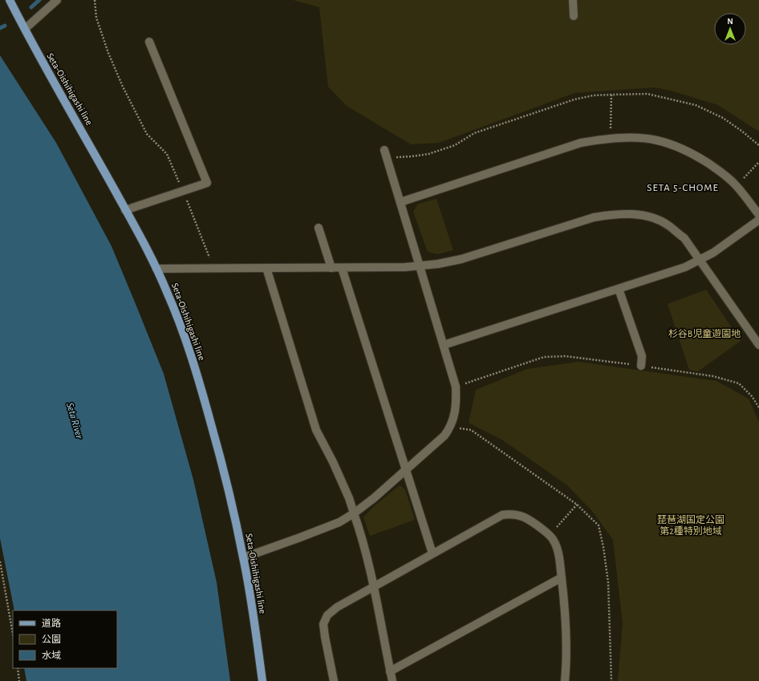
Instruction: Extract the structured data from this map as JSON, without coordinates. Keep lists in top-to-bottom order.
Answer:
{
  "streets": {
    "main road": ["Seta-Oishihigashi line"]
  },
  "districts": ["SETA 5-CHOME"],
  "water": ["Seta River"],
  "parks": ["杉谷B児童遊園地", "琵琶湖国定公園 第2種特別地域"],
  "legend": ["道路", "公園", "水域"],
  "north": "top"
}
